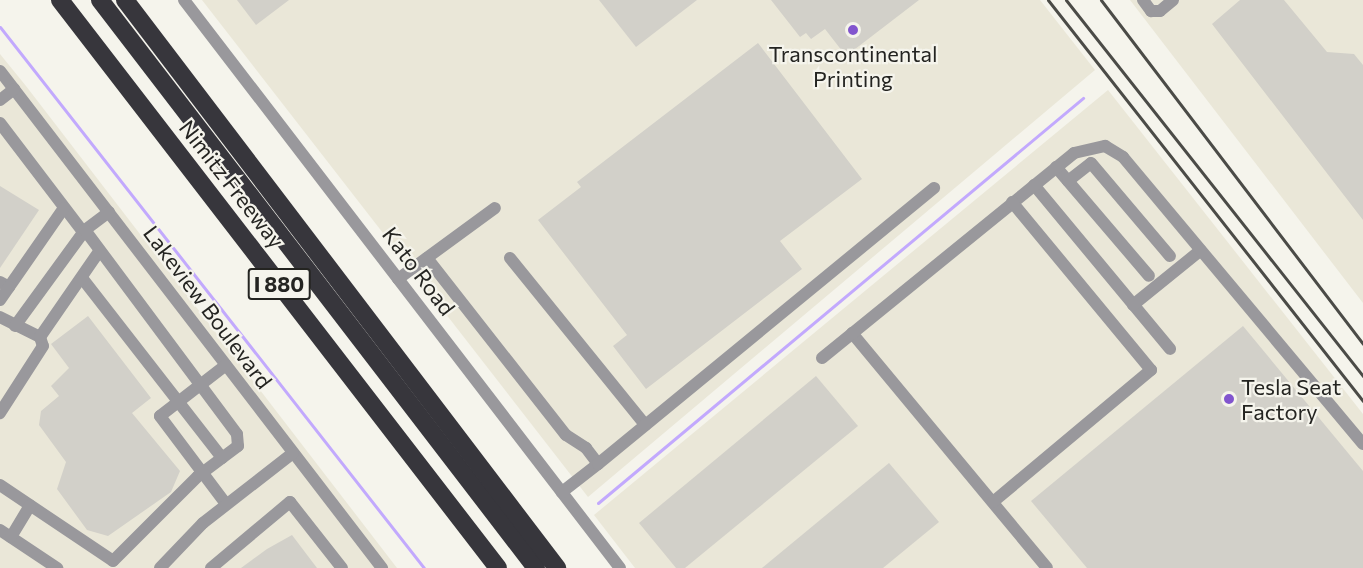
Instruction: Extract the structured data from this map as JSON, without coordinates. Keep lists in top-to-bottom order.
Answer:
{
  "streets": {
    "highway": ["Nimitz Freeway", "I 880"],
    "street": ["Kato Road", "Lakeview Boulevard"]
  },
  "places": ["Transcontinental Printing", "Tesla Seat Factory"]
}
